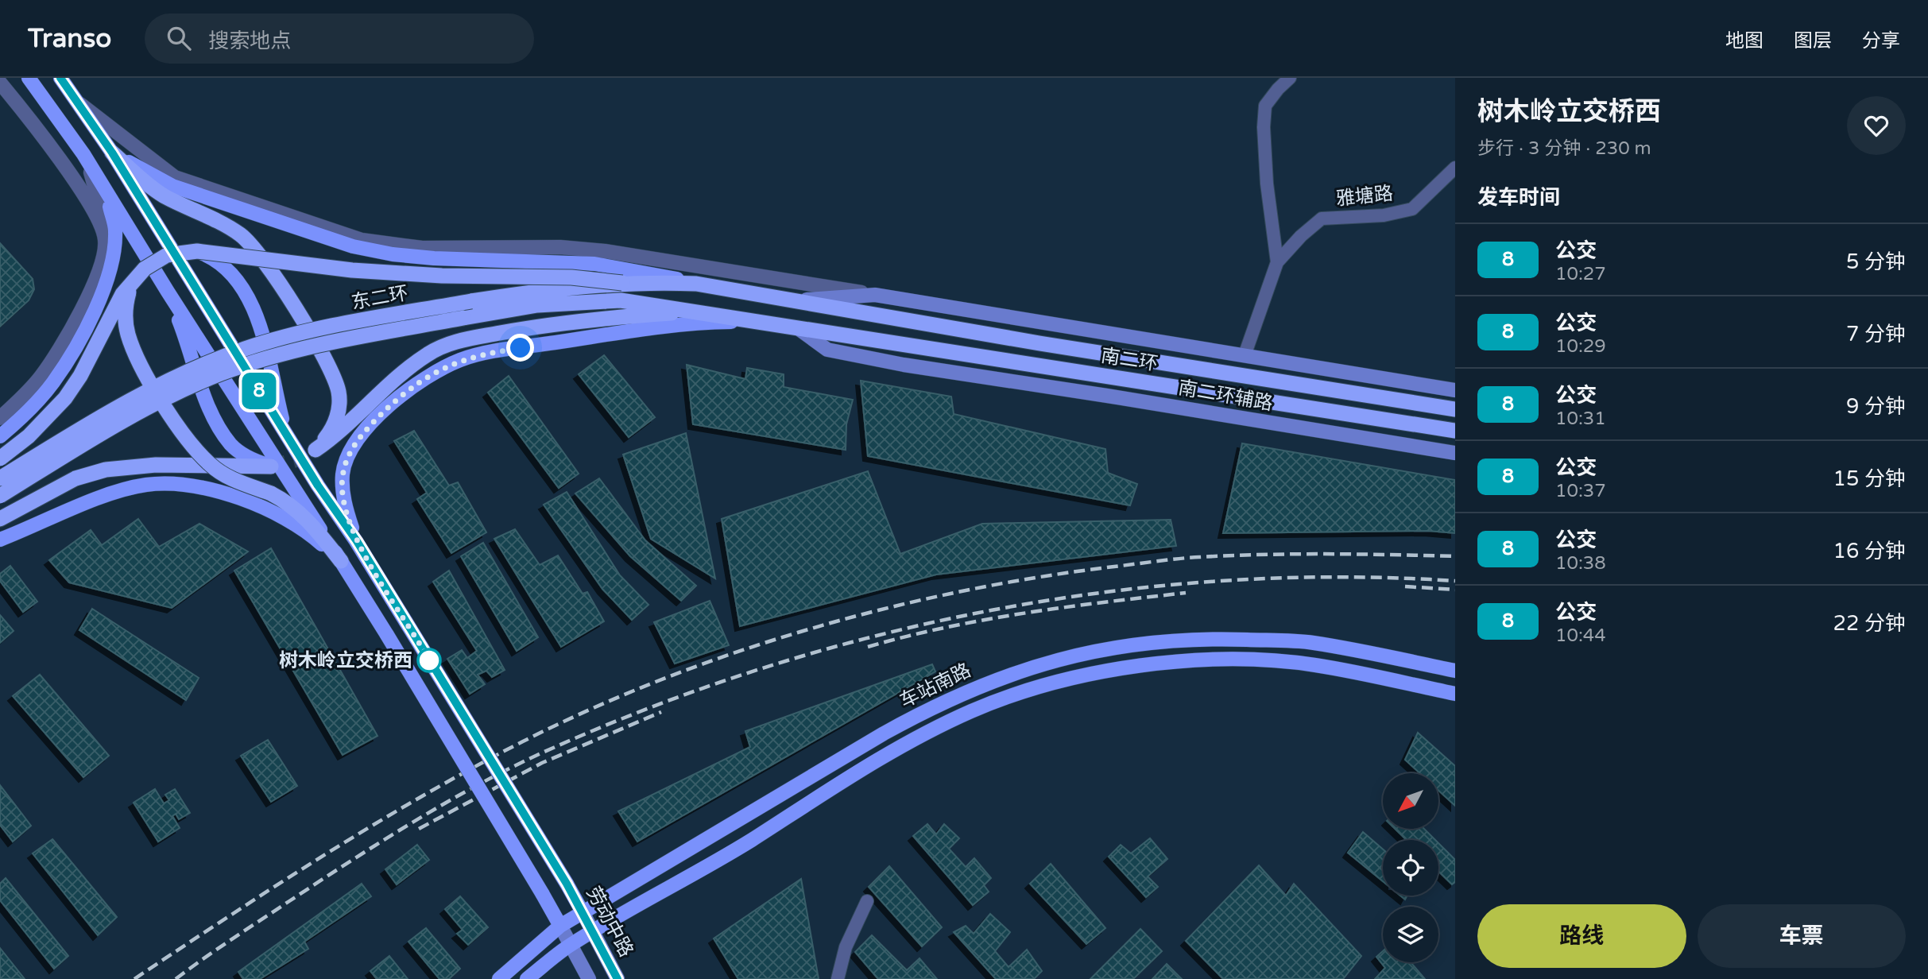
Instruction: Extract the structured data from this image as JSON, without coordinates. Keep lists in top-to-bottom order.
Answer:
{
  "streets": {
    "highway": ["东二环", "南二环"],
    "main road": ["南二环辅路", "车站南路", "劳动中路"],
    "street": ["雅塘路"]
  },
  "crossings": [
    ["东二环", "南二环"],
    ["东二环", "南二环辅路"],
    ["南二环", "南二环辅路"],
    ["车站南路", "劳动中路"]
  ],
  "places": ["树木岭立交桥西"],
  "lines": ["bus line 8"],
  "north": "bottom left",
  "page": {
    "header": "Transo",
    "search": "搜索地点",
    "nav": ["地图", "图层", "分享"],
    "on_map": "8",
    "heading": [
      ["树木岭立交桥西", "步行 · 3 分钟 · 230 m"],
      "发车时间"
    ],
    "list": [
      {
        "mark": "8",
        "name": "公交",
        "note": "10:27",
        "value": "5 分钟"
      },
      {
        "mark": "8",
        "name": "公交",
        "note": "10:29",
        "value": "7 分钟"
      },
      {
        "mark": "8",
        "name": "公交",
        "note": "10:31",
        "value": "9 分钟"
      },
      {
        "mark": "8",
        "name": "公交",
        "note": "10:37",
        "value": "15 分钟"
      },
      {
        "mark": "8",
        "name": "公交",
        "note": "10:38",
        "value": "16 分钟"
      },
      {
        "mark": "8",
        "name": "公交",
        "note": "10:44",
        "value": "22 分钟"
      }
    ],
    "buttons": ["路线", "车票"]
  }
}
